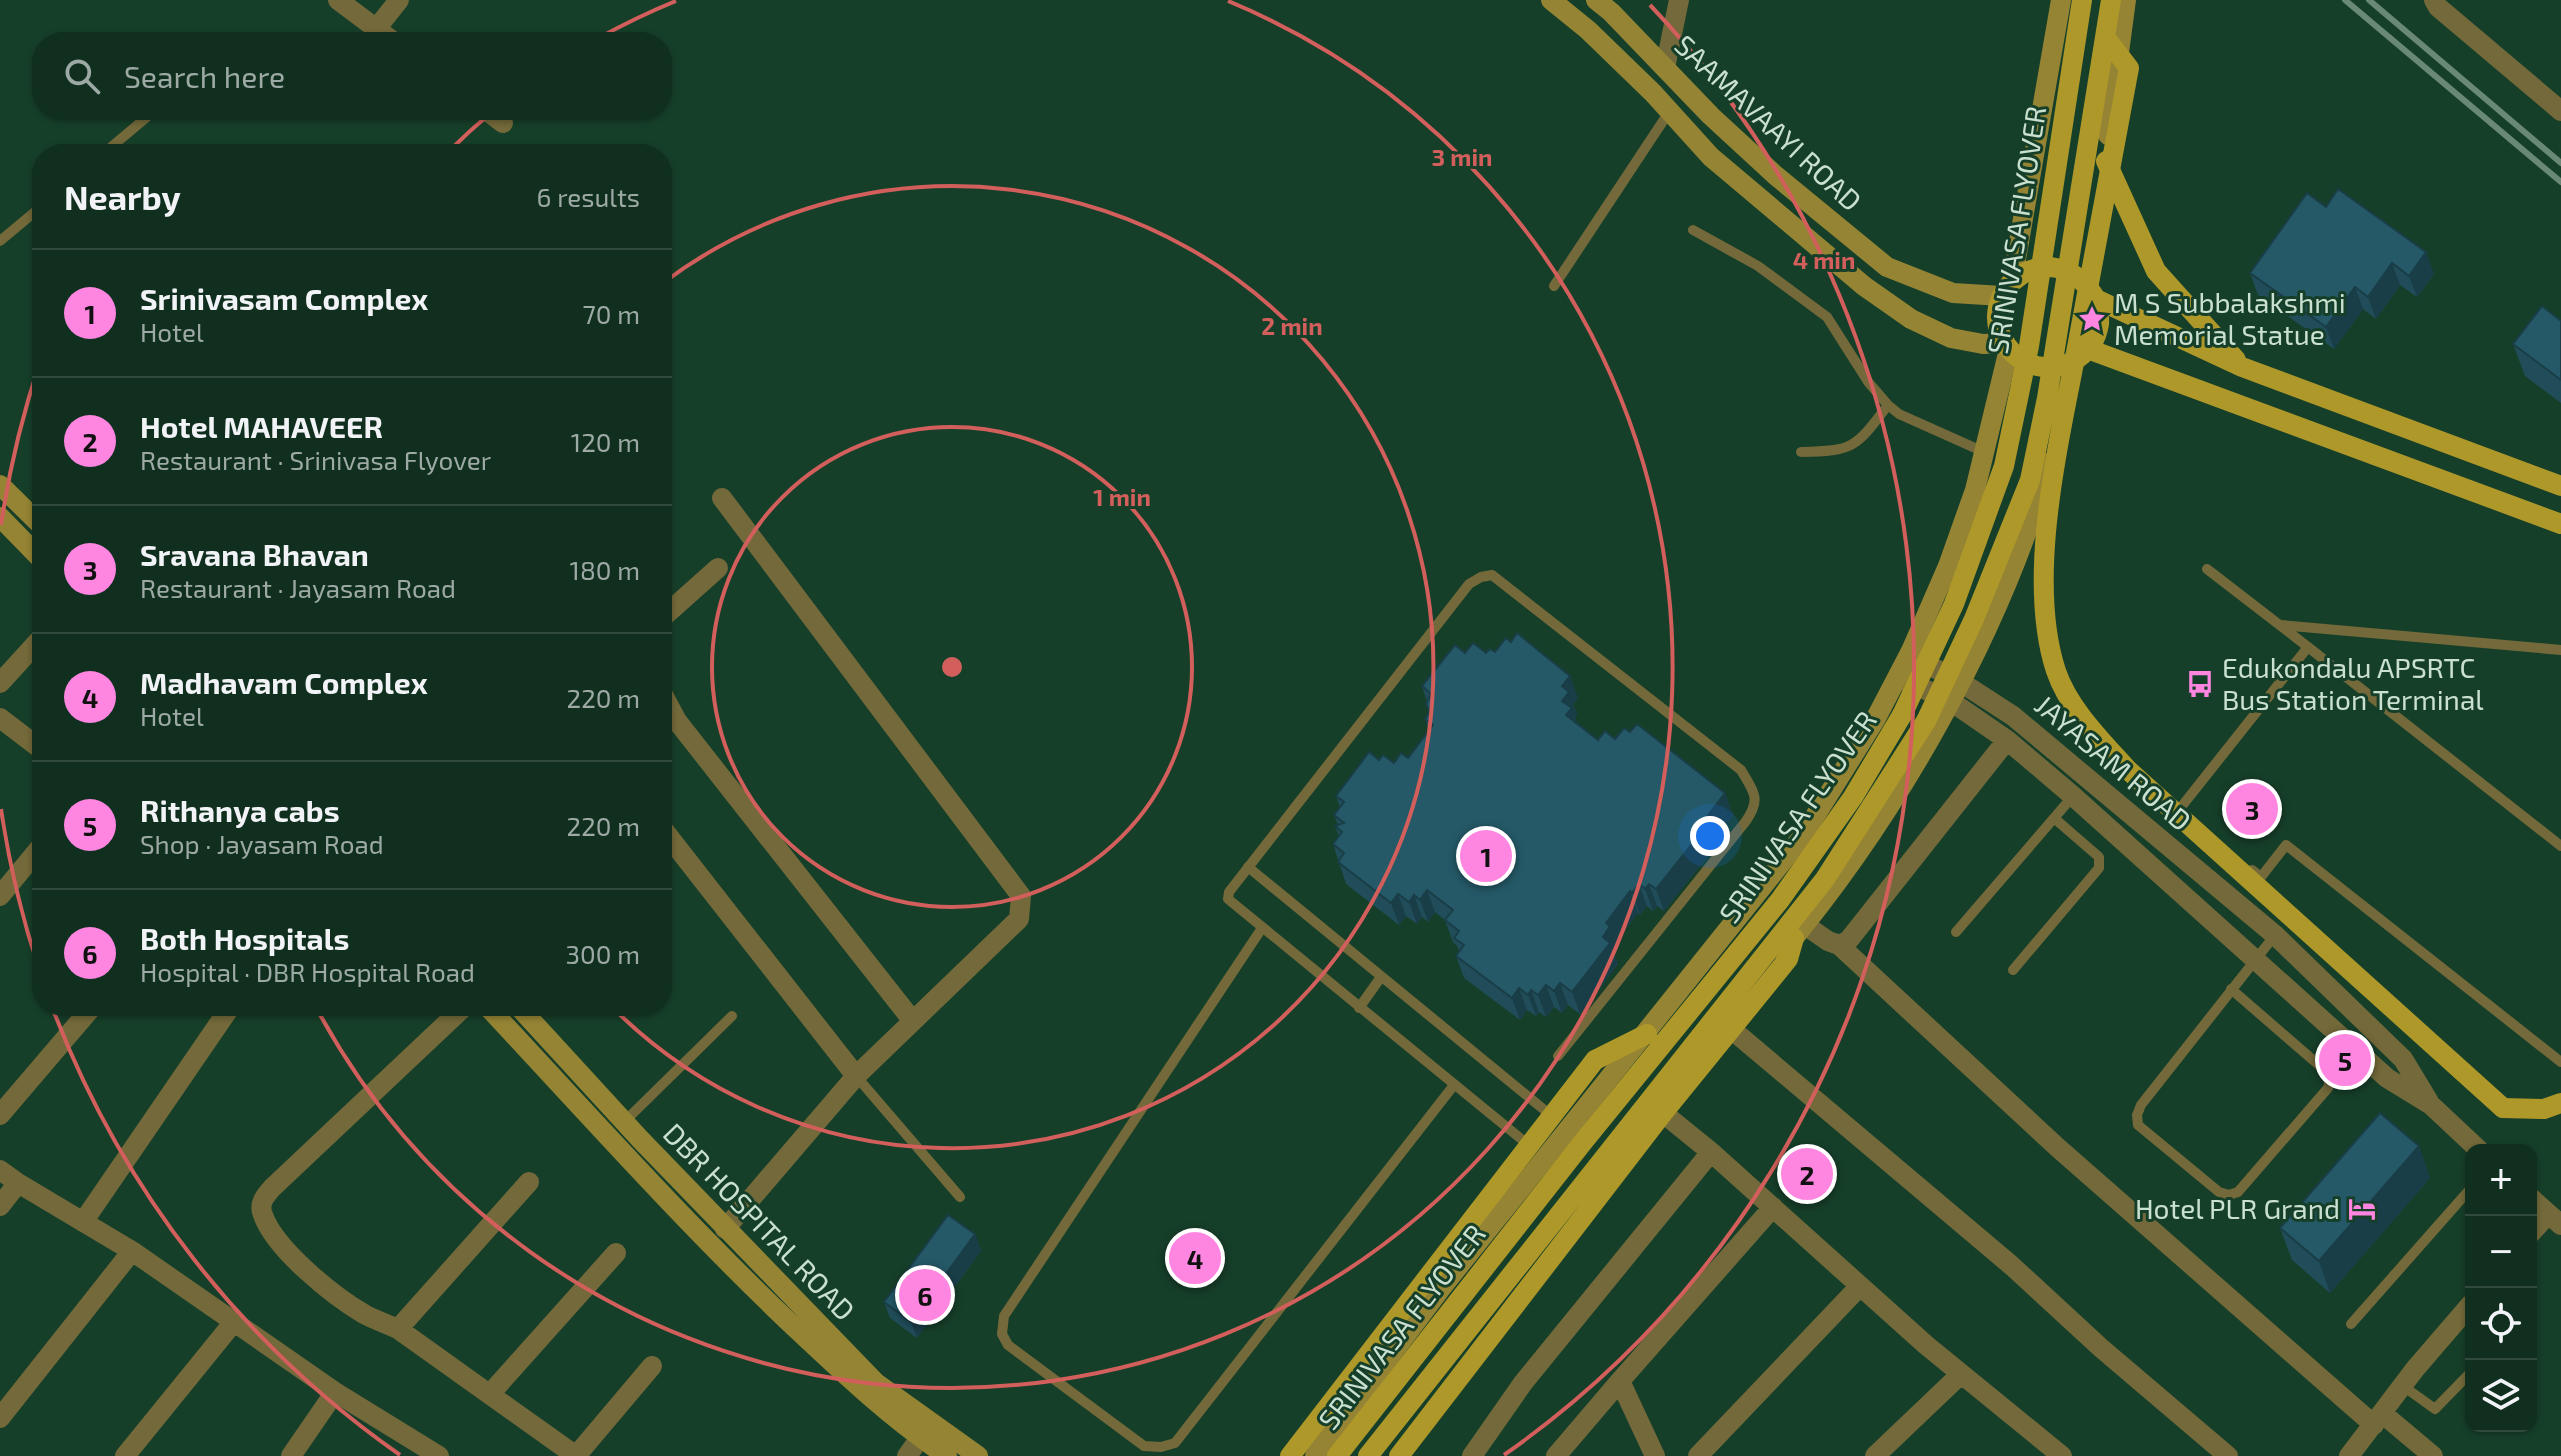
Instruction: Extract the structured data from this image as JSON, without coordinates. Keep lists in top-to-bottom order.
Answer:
{
  "streets": {
    "main road": ["SRINIVASA FLYOVER"],
    "street": ["SAAMAVAAYI ROAD", "JAYASAM ROAD", "DBR HOSPITAL ROAD"]
  },
  "places": {
    "place": ["M S Subbalakshmi Memorial Statue"],
    "bus stop": ["Edukondalu APSRTC Bus Station Terminal"],
    "hotel": ["Hotel PLR Grand"]
  },
  "page": {
    "search": "Search here",
    "heading": ["Nearby", "6 results"],
    "list": [
      {
        "mark": "1",
        "name": "Srinivasam Complex",
        "note": "Hotel",
        "value": "70 m"
      },
      {
        "mark": "2",
        "name": "Hotel MAHAVEER",
        "note": "Restaurant · Srinivasa Flyover",
        "value": "120 m"
      },
      {
        "mark": "3",
        "name": "Sravana Bhavan",
        "note": "Restaurant · Jayasam Road",
        "value": "180 m"
      },
      {
        "mark": "4",
        "name": "Madhavam Complex",
        "note": "Hotel",
        "value": "220 m"
      },
      {
        "mark": "5",
        "name": "Rithanya cabs",
        "note": "Shop · Jayasam Road",
        "value": "220 m"
      },
      {
        "mark": "6",
        "name": "Both Hospitals",
        "note": "Hospital · DBR Hospital Road",
        "value": "300 m"
      }
    ],
    "pins": [
      "3",
      "1",
      "5",
      "2",
      "4",
      "6"
    ],
    "map_buttons": ["+", "−"]
  },
  "rings": [
    "3 min",
    "4 min",
    "2 min",
    "1 min"
  ]
}
